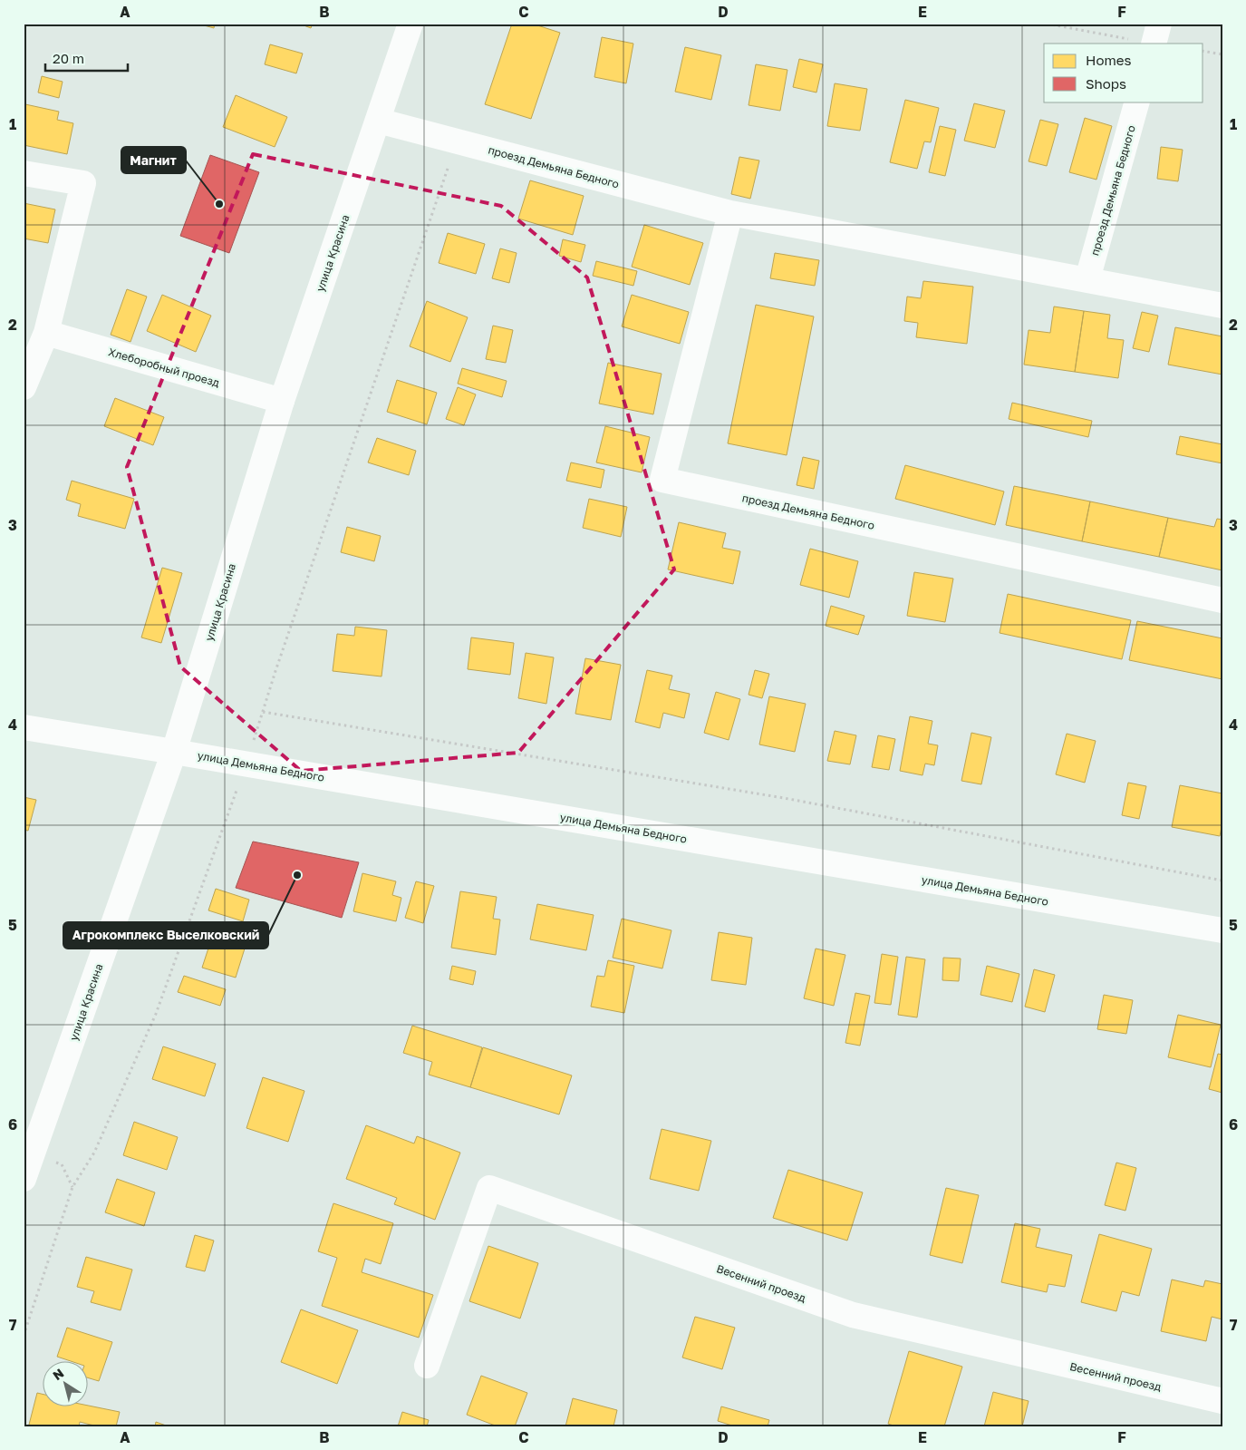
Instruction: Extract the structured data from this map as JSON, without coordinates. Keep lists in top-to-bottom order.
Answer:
{
  "streets": {
    "street": [
      "проезд Демьяна Бедного",
      "улица Красина",
      "Хлеборобный проезд",
      "улица Демьяна Бедного",
      "Весенний проезд"
    ]
  },
  "crossings": [
    ["проезд Демьяна Бедного", "улица Красина"],
    ["улица Красина", "Хлеборобный проезд"],
    ["улица Красина", "улица Демьяна Бедного"]
  ],
  "places": ["Магнит", "Агрокомплекс Выселковский"],
  "legend": ["Homes", "Shops"],
  "scale_bar": "20 m",
  "north": "top left",
  "grid": {
    "columns": [
      "A",
      "B",
      "C",
      "D",
      "E",
      "F"
    ],
    "rows": [
      "1",
      "2",
      "3",
      "4",
      "5",
      "6",
      "7"
    ]
  }
}
